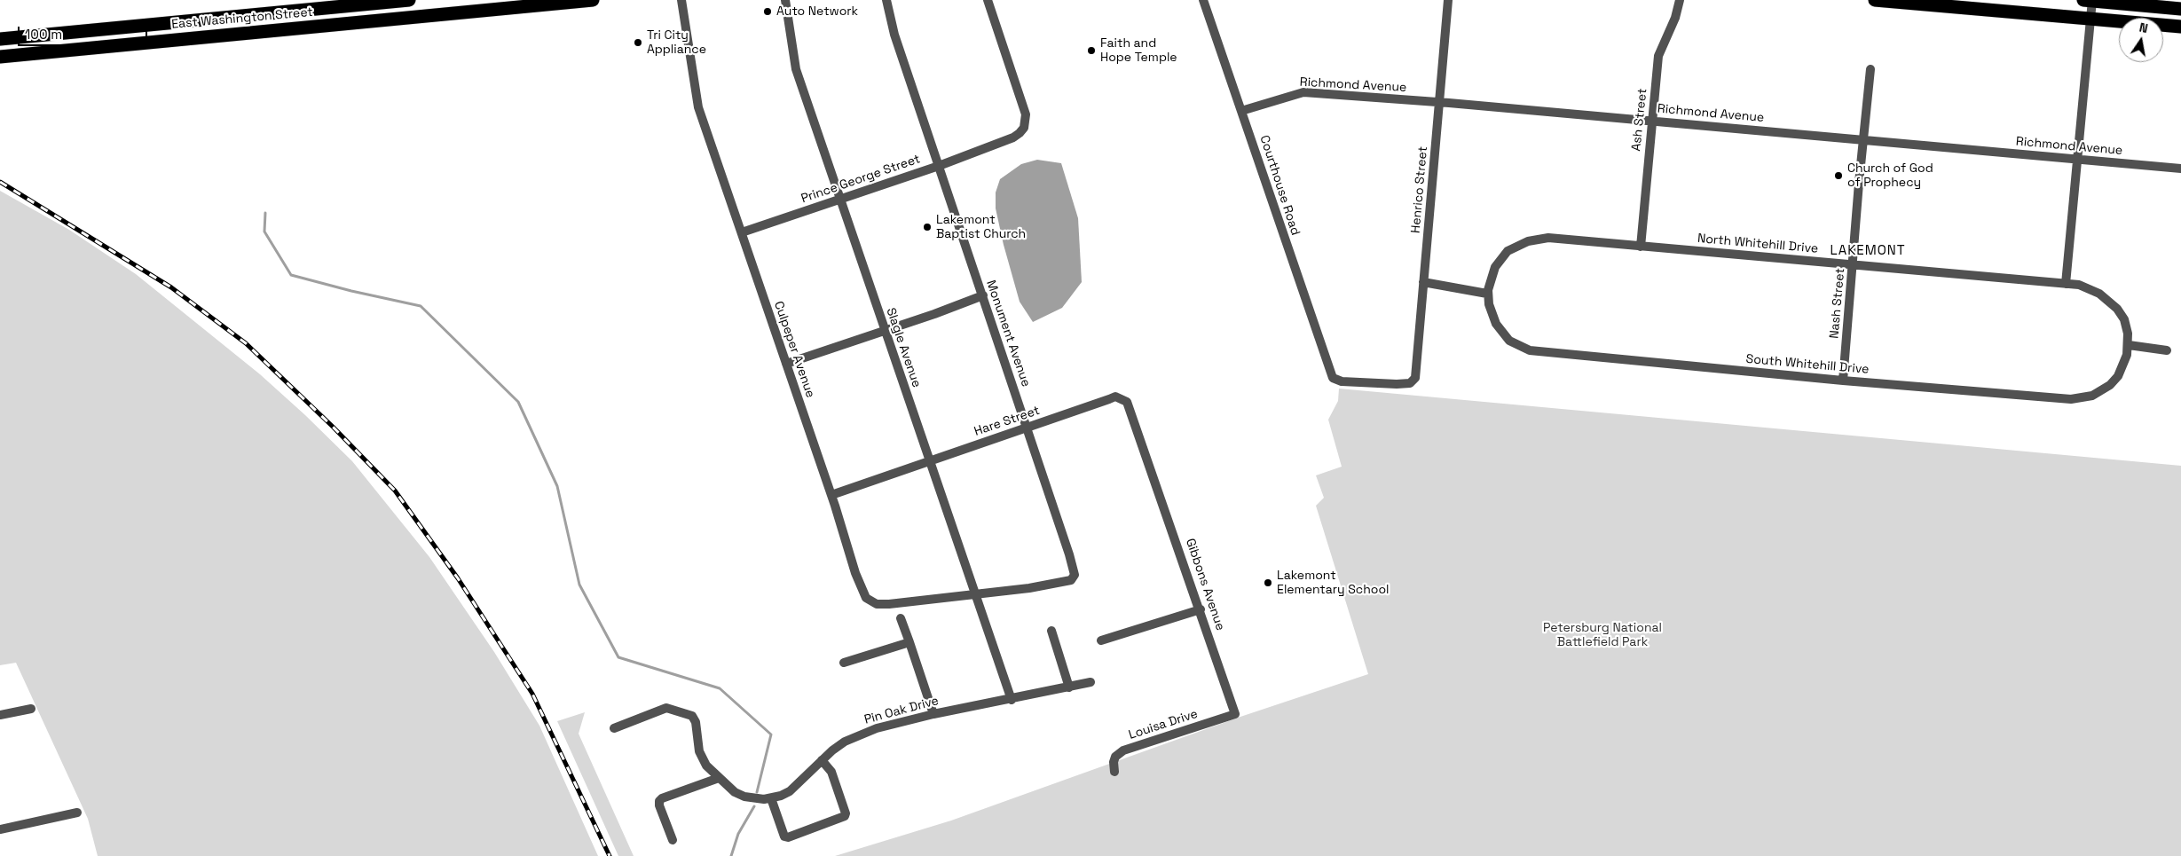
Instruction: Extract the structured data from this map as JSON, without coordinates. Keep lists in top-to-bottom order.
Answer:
{
  "streets": {
    "highway": ["East Washington Street"],
    "street": [
      "Richmond Avenue",
      "Ash Street",
      "Prince George Street",
      "Courthouse Road",
      "Henrico Street",
      "North Whitehill Drive",
      "Nash Street",
      "Monument Avenue",
      "Slagle Avenue",
      "Culpeper Avenue",
      "South Whitehill Drive",
      "Hare Street",
      "Gibbons Avenue",
      "Pin Oak Drive",
      "Louisa Drive"
    ]
  },
  "crossings": [
    ["Richmond Avenue", "Ash Street"],
    ["Richmond Avenue", "Courthouse Road"],
    ["Richmond Avenue", "Henrico Street"],
    ["Richmond Avenue", "Nash Street"],
    ["Ash Street", "North Whitehill Drive"],
    ["Prince George Street", "Monument Avenue"],
    ["Prince George Street", "Slagle Avenue"],
    ["Prince George Street", "Culpeper Avenue"],
    ["Courthouse Road", "Henrico Street"],
    ["North Whitehill Drive", "Nash Street"],
    ["North Whitehill Drive", "South Whitehill Drive"],
    ["Nash Street", "South Whitehill Drive"],
    ["Monument Avenue", "Slagle Avenue"],
    ["Monument Avenue", "Culpeper Avenue"],
    ["Monument Avenue", "Hare Street"],
    ["Slagle Avenue", "Culpeper Avenue"],
    ["Slagle Avenue", "Hare Street"],
    ["Slagle Avenue", "Pin Oak Drive"],
    ["Culpeper Avenue", "Hare Street"],
    ["Hare Street", "Gibbons Avenue"],
    ["Gibbons Avenue", "Louisa Drive"]
  ],
  "districts": ["LAKEMONT"],
  "parks": ["Petersburg National Battlefield Park"],
  "places": [
    "Auto Network",
    "Tri City Appliance",
    "Faith and Hope Temple",
    "Church of God of Prophecy",
    "Lakemont Baptist Church",
    "Lakemont Elementary School"
  ],
  "scale_bar": "100 m",
  "north": "top"
}
